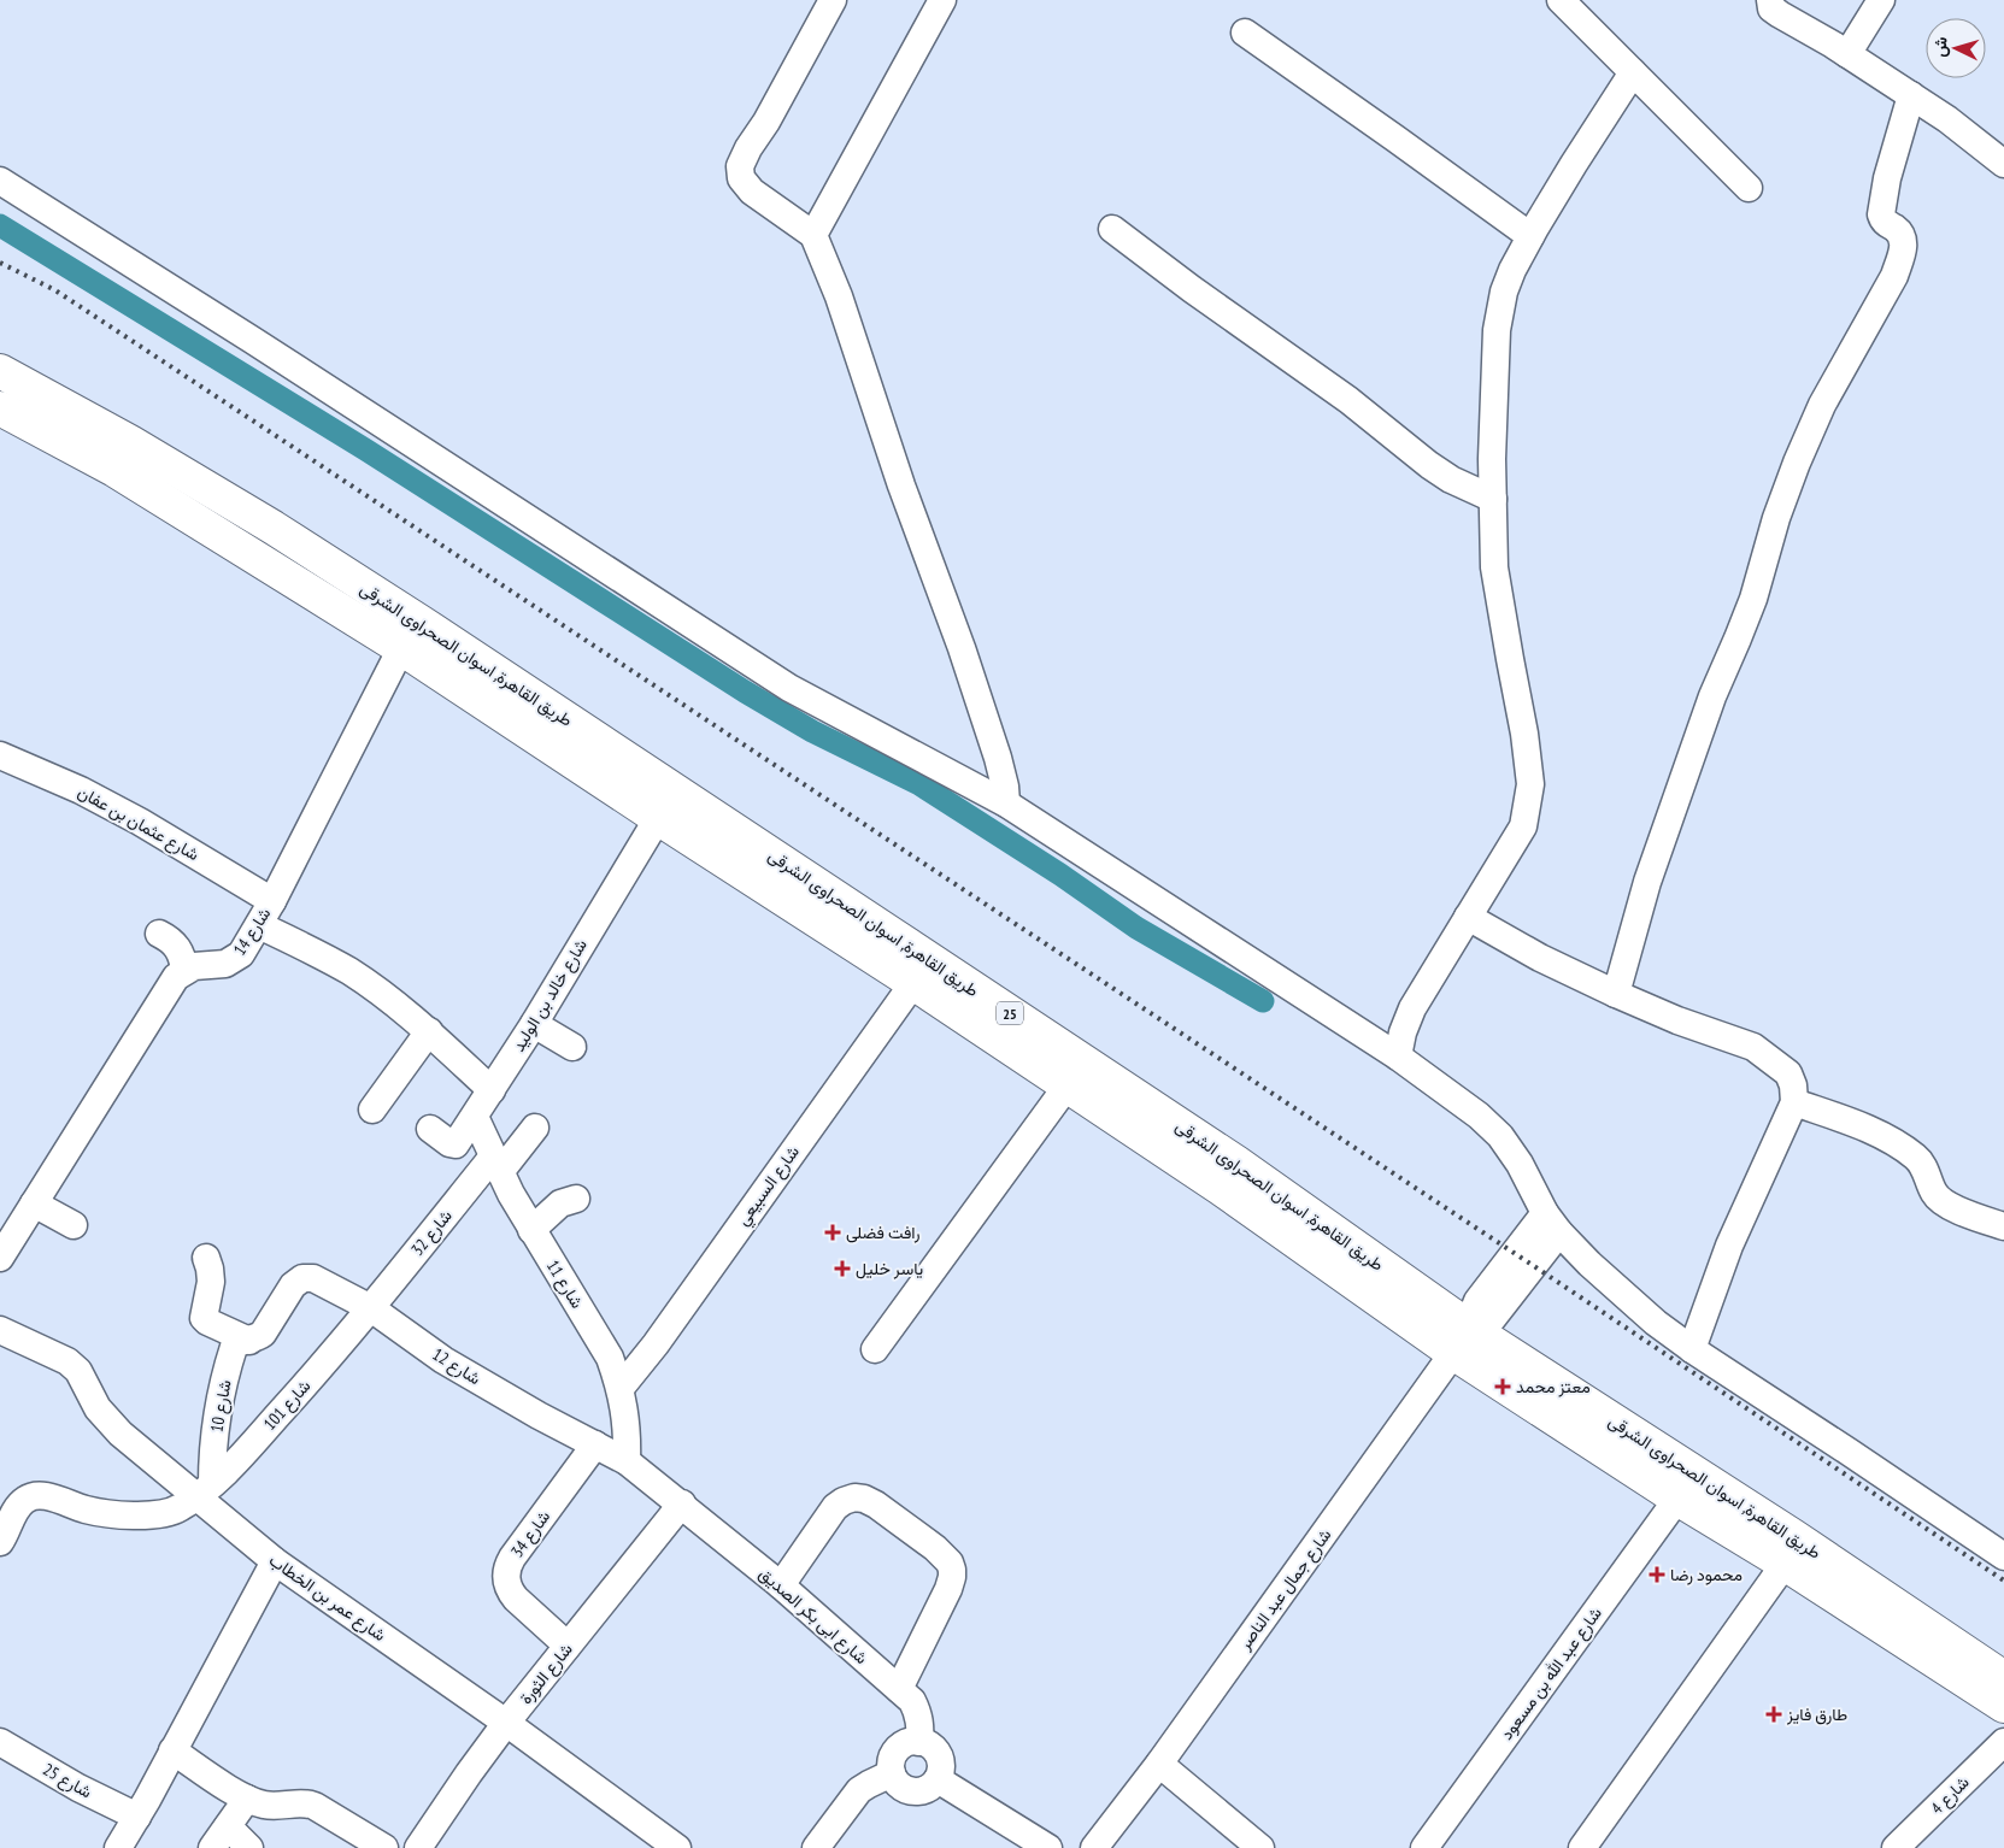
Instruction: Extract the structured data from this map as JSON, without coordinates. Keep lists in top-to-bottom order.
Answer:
{
  "streets": {
    "highway": ["طريق القاهرة, اسوان الصحراوى الشرقى", "25"],
    "street": [
      "شارع عثمان بن عفان",
      "شارع 14",
      "شارع خالد بن الوليد",
      "شارع السبيعي",
      "شارع 32",
      "شارع 11",
      "شارع 12",
      "شارع 101",
      "شارع 10",
      "شارع 34",
      "شارع جمال عبد الناصر",
      "شارع عمر بن الخطاب",
      "شارع ابى بكر الصديق",
      "شارع الثورة",
      "شارع عبد الله بن مسعود",
      "شارع 25",
      "شارع 4"
    ]
  },
  "crossings": [
    ["طريق القاهرة, اسوان الصحراوى الشرقى", "شارع 14"],
    ["طريق القاهرة, اسوان الصحراوى الشرقى", "شارع خالد بن الوليد"],
    ["طريق القاهرة, اسوان الصحراوى الشرقى", "شارع السبيعي"],
    ["طريق القاهرة, اسوان الصحراوى الشرقى", "شارع جمال عبد الناصر"],
    ["طريق القاهرة, اسوان الصحراوى الشرقى", "شارع عبد الله بن مسعود"],
    ["شارع عثمان بن عفان", "شارع 14"],
    ["شارع خالد بن الوليد", "شارع 11"],
    ["شارع السبيعي", "شارع 11"],
    ["شارع 32", "شارع 11"],
    ["شارع 32", "شارع 12"],
    ["شارع 32", "شارع 101"],
    ["شارع 11", "شارع 12"],
    ["شارع 12", "شارع 101"],
    ["شارع 12", "شارع 10"],
    ["شارع 12", "شارع 34"],
    ["شارع 12", "شارع ابى بكر الصديق"],
    ["شارع 12", "شارع الثورة"],
    ["شارع 101", "شارع 10"],
    ["شارع 101", "شارع عمر بن الخطاب"],
    ["شارع 10", "شارع عمر بن الخطاب"],
    ["شارع 34", "شارع الثورة"],
    ["شارع عمر بن الخطاب", "شارع الثورة"],
    ["شارع ابى بكر الصديق", "شارع الثورة"]
  ],
  "places": {
    "health": [
      "رافت فضلى",
      "ياسر خليل",
      "معتز محمد",
      "محمود رضا",
      "طارق فايز"
    ]
  },
  "north": "left"
}
